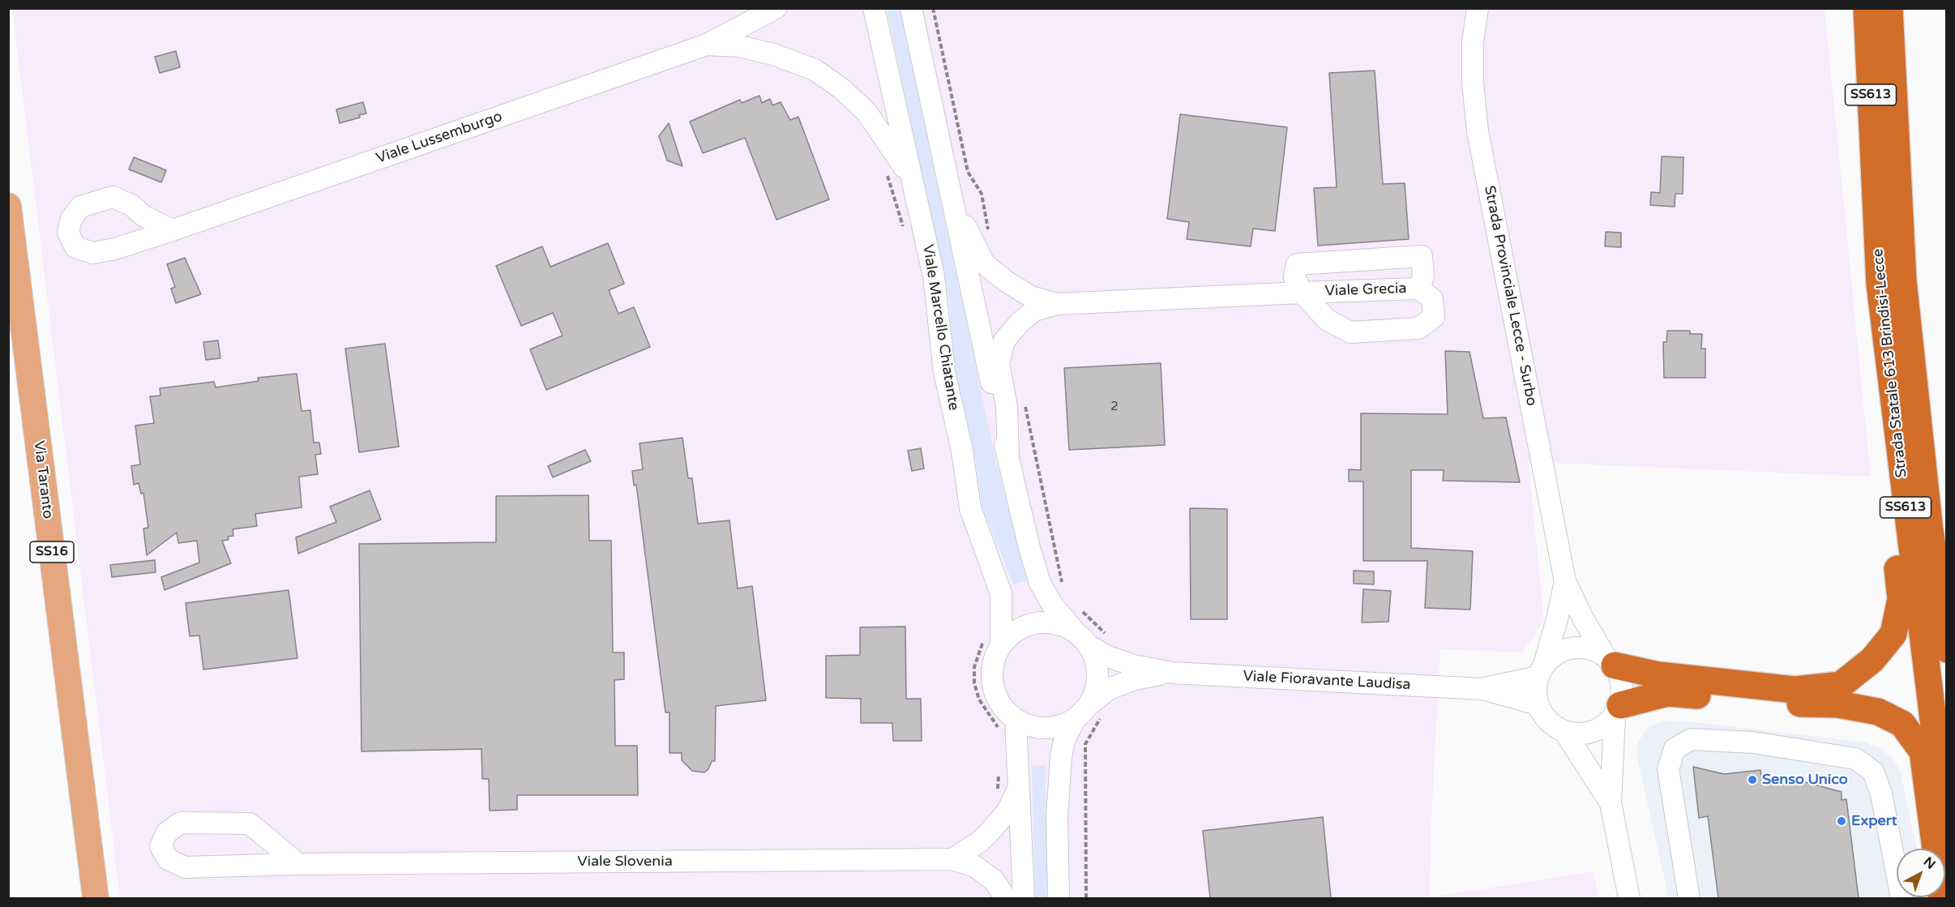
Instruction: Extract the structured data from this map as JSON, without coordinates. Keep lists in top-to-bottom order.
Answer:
{
  "streets": {
    "highway": ["SS613", "Strada Statale 613 Brindisi-Lecce"],
    "main road": ["Via Taranto", "SS16"],
    "street": [
      "Viale Lussemburgo",
      "Viale Grecia",
      "Strada Provinciale Lecce - Surbo",
      "Viale Marcello Chiatante",
      "Viale Fioravante Laudisa",
      "Viale Slovenia"
    ]
  },
  "crossings": [
    ["Viale Lussemburgo", "Viale Marcello Chiatante"],
    ["Viale Grecia", "Viale Marcello Chiatante"],
    ["Strada Provinciale Lecce - Surbo", "Viale Fioravante Laudisa"],
    ["Viale Marcello Chiatante", "Viale Fioravante Laudisa"]
  ],
  "places": ["Senso Unico", "Expert"],
  "house_numbers": ["2"],
  "north": "top right"
}
